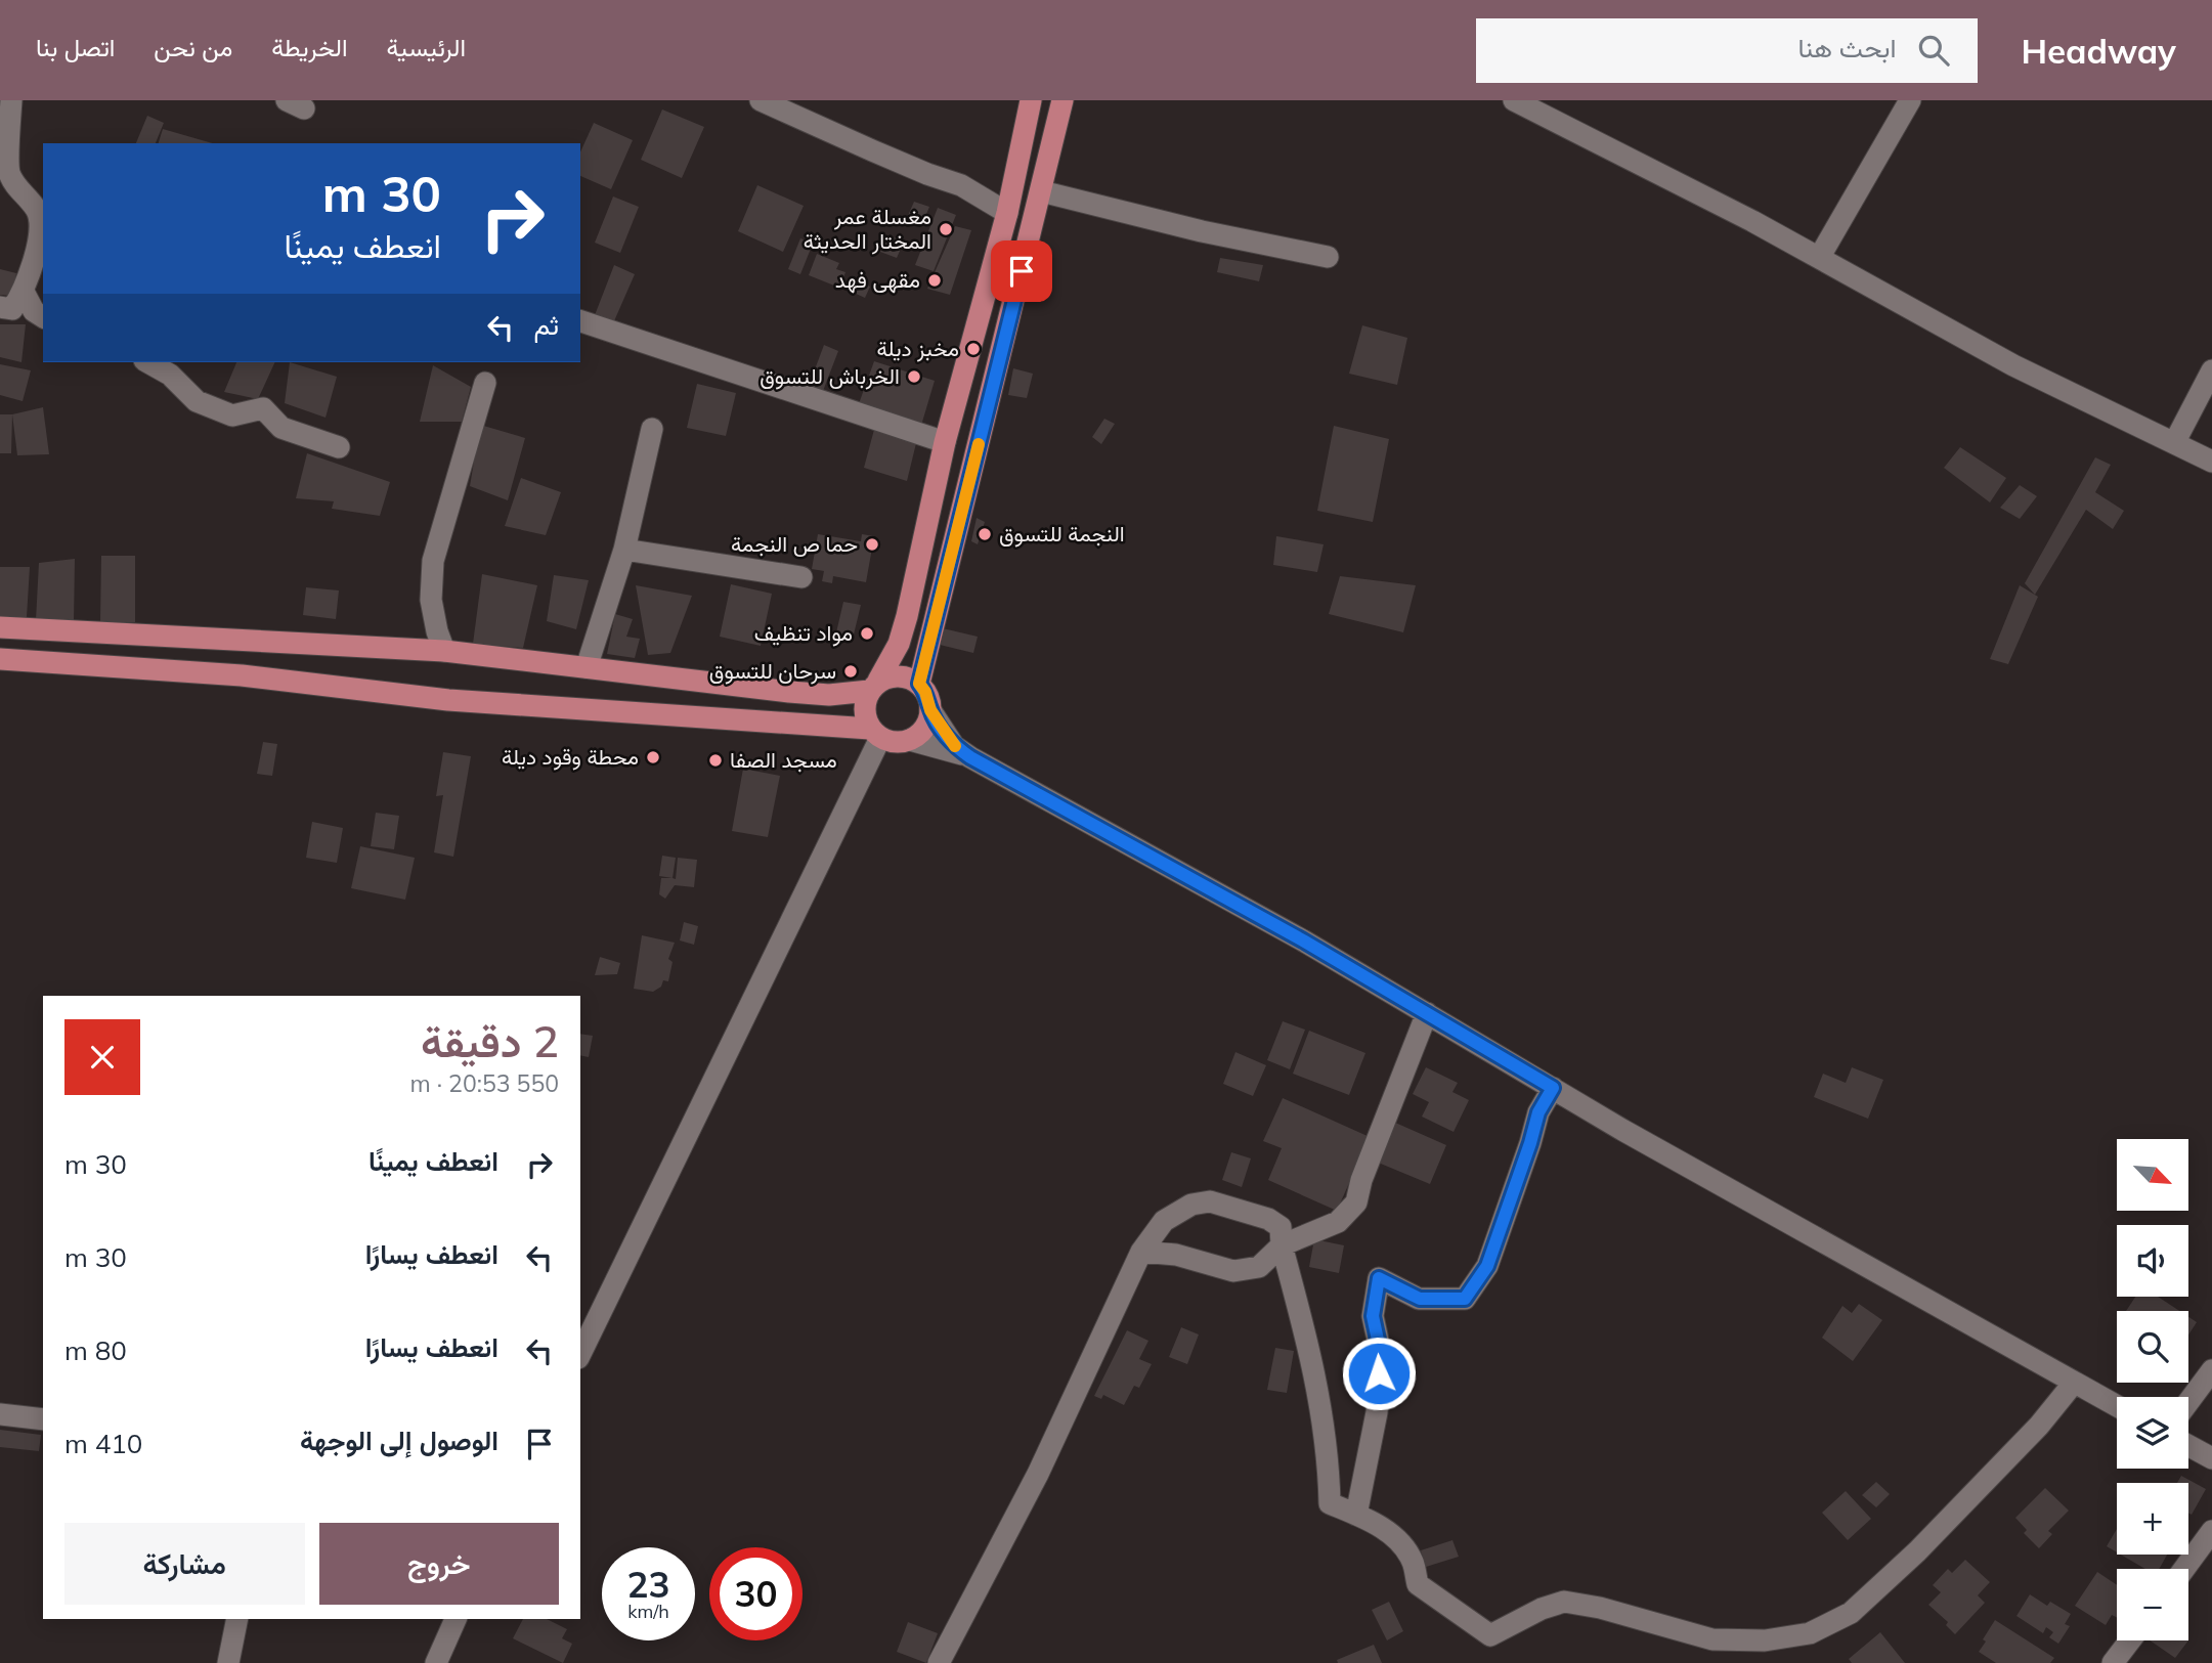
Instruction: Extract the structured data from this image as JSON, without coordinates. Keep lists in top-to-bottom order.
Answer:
{
  "places": [
    "مغسلة عمر المختار الحديثة",
    "مقهى فهد",
    "مخبز ديلة",
    "الخرباش للتسوق",
    "النجمة للتسوق",
    "حما ص النجمة",
    "مواد تنظيف",
    "سرحان للتسوق",
    "محطة وقود ديلة",
    "مسجد الصفا"
  ],
  "north": "bottom right",
  "page": {
    "header": "Headway",
    "search": "ابحث هنا",
    "nav": [
      "الرئيسية",
      "الخريطة",
      "من نحن",
      "اتصل بنا"
    ],
    "turn": ["30 m", "انعطف يمينًا"],
    "then": "ثم",
    "heading": ["2 دقيقة", "550 m · 20:53"],
    "list": [
      {
        "name": "انعطف يمينًا",
        "value": "30 m"
      },
      {
        "name": "انعطف يسارًا",
        "value": "30 m"
      },
      {
        "name": "انعطف يسارًا",
        "value": "80 m"
      },
      {
        "name": "الوصول إلى الوجهة",
        "value": "410 m"
      }
    ],
    "map_buttons": ["+", "−"],
    "buttons": ["خروج", "مشاركة"],
    "speed": "23 km/h",
    "limit": "30"
  }
}
